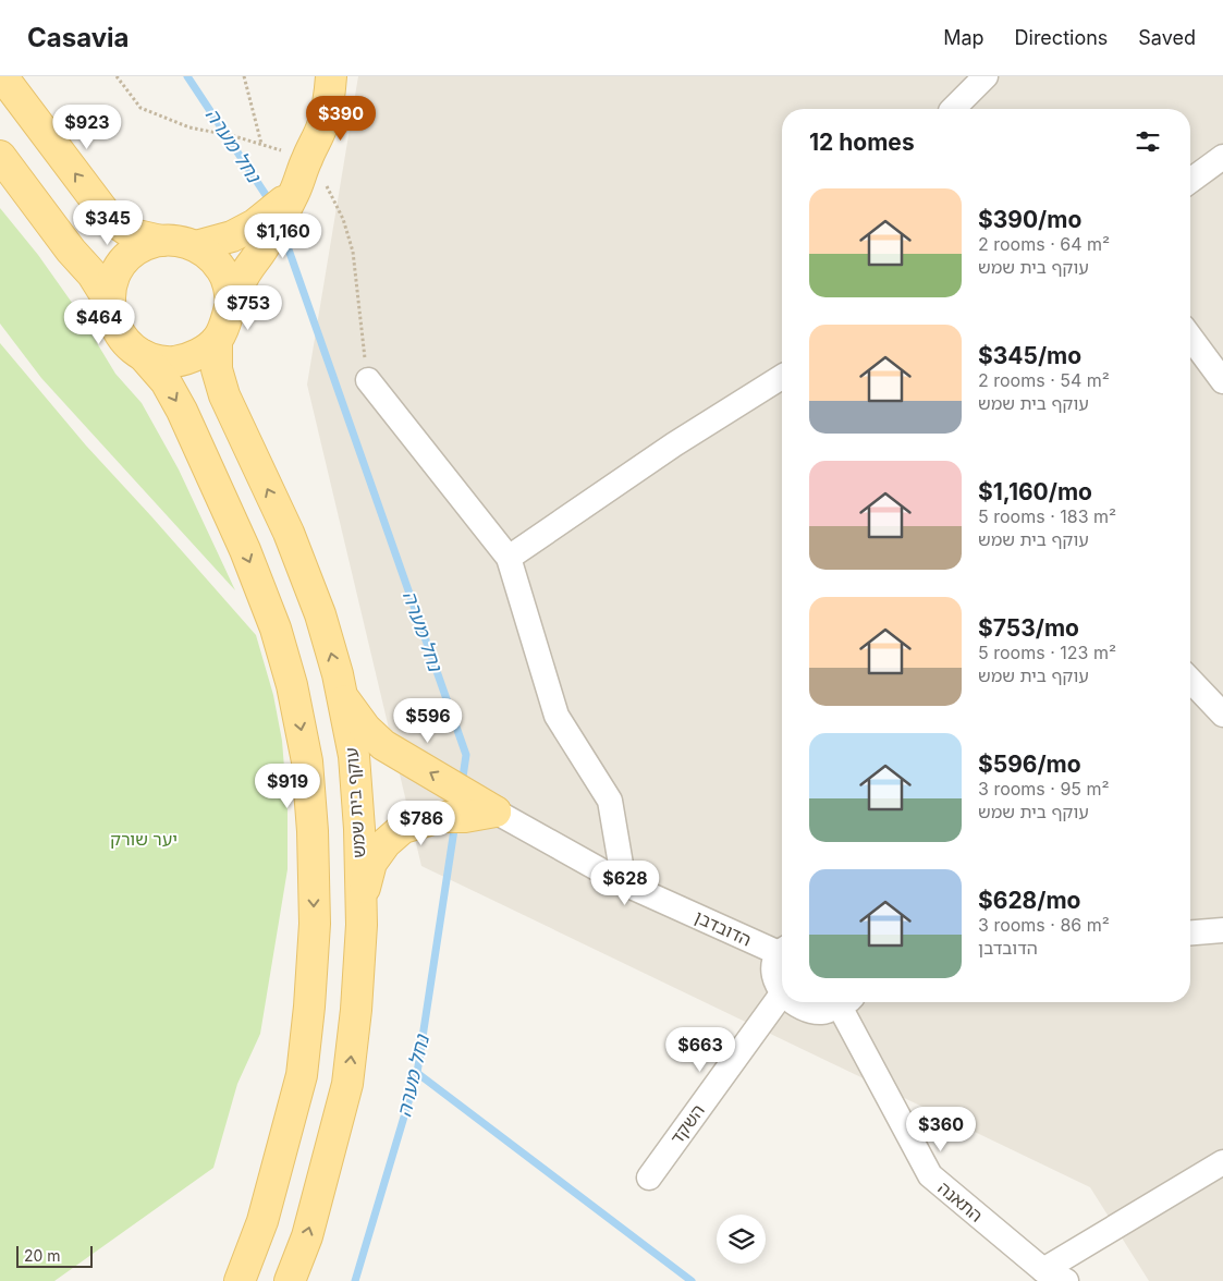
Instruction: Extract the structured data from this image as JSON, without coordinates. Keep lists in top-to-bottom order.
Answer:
{
  "streets": {
    "main road": ["עוקף בית שמש"],
    "street": ["הדובדבן", "השקד", "התאנה"]
  },
  "water": ["נחל מערה"],
  "parks": ["יער שורק"],
  "scale_bar": "20 m",
  "page": {
    "header": "Casavia",
    "nav": ["Map", "Directions", "Saved"],
    "price": [
      "$390",
      "$923",
      "$345",
      "$1,160",
      "$753",
      "$464",
      "$596",
      "$919",
      "$786",
      "$628",
      "$663",
      "$360"
    ],
    "heading": "12 homes",
    "list": [
      {
        "name": "$390/mo",
        "note": "2 rooms · 64 m² · עוקף בית שמש"
      },
      {
        "name": "$345/mo",
        "note": "2 rooms · 54 m² · עוקף בית שמש"
      },
      {
        "name": "$1,160/mo",
        "note": "5 rooms · 183 m² · עוקף בית שמש"
      },
      {
        "name": "$753/mo",
        "note": "5 rooms · 123 m² · עוקף בית שמש"
      },
      {
        "name": "$596/mo",
        "note": "3 rooms · 95 m² · עוקף בית שמש"
      },
      {
        "name": "$628/mo",
        "note": "3 rooms · 86 m² · הדובדבן"
      }
    ],
    "scale": "20 m"
  }
}
